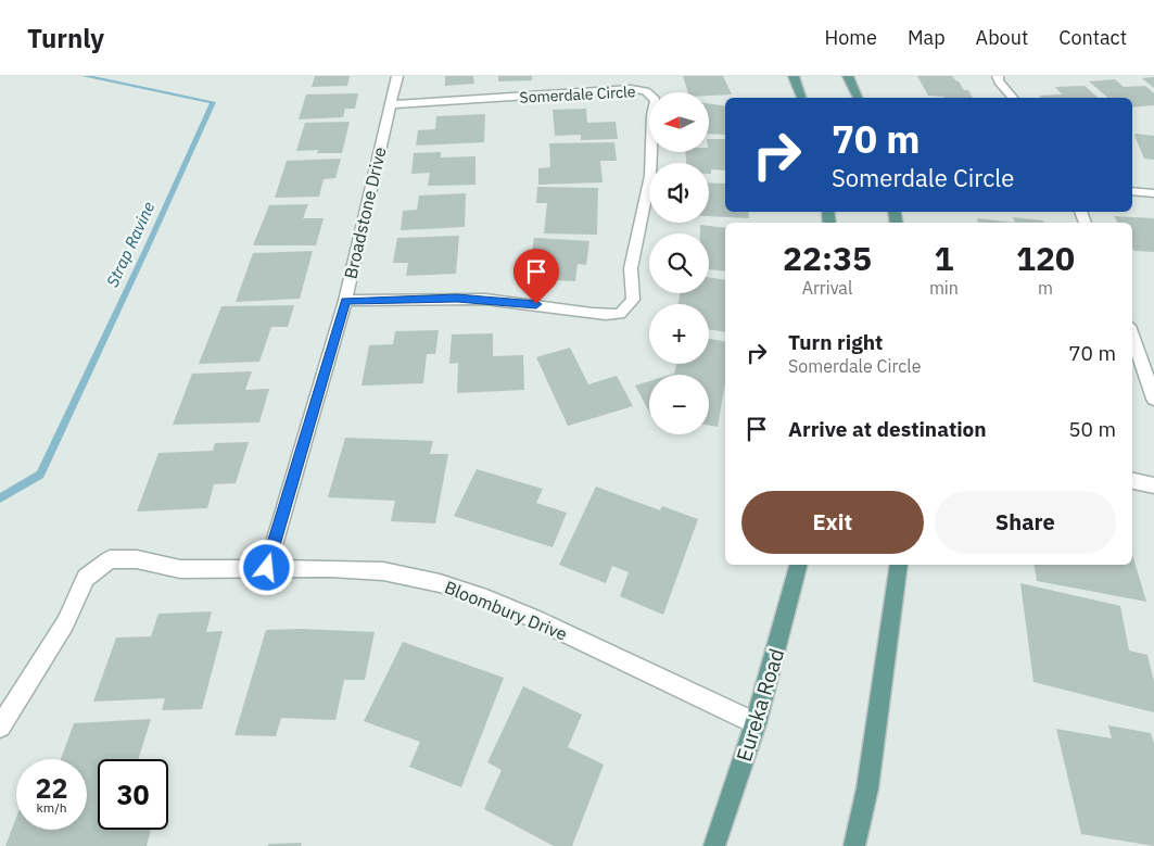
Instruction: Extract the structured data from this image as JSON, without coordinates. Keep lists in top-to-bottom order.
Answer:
{
  "streets": {
    "main road": ["Eureka Road"],
    "street": ["Somerdale Circle", "Broadstone Drive", "Bloombury Drive"]
  },
  "crossings": [
    ["Somerdale Circle", "Broadstone Drive"],
    ["Broadstone Drive", "Bloombury Drive"],
    ["Bloombury Drive", "Eureka Road"]
  ],
  "water": ["Strap Ravine"],
  "north": "left",
  "page": {
    "header": "Turnly",
    "nav": [
      "Home",
      "Map",
      "About",
      "Contact"
    ],
    "map_buttons": ["+", "−"],
    "turn": ["70 m", "Somerdale Circle"],
    "eta": [
      "22:35",
      "Arrival",
      "1",
      "min",
      "120",
      "m"
    ],
    "list": [
      {
        "name": "Turn right",
        "note": "Somerdale Circle",
        "value": "70 m"
      },
      {
        "name": "Arrive at destination",
        "value": "50 m"
      }
    ],
    "buttons": ["Exit", "Share"],
    "speed": "22 km/h",
    "limit": "30"
  }
}
